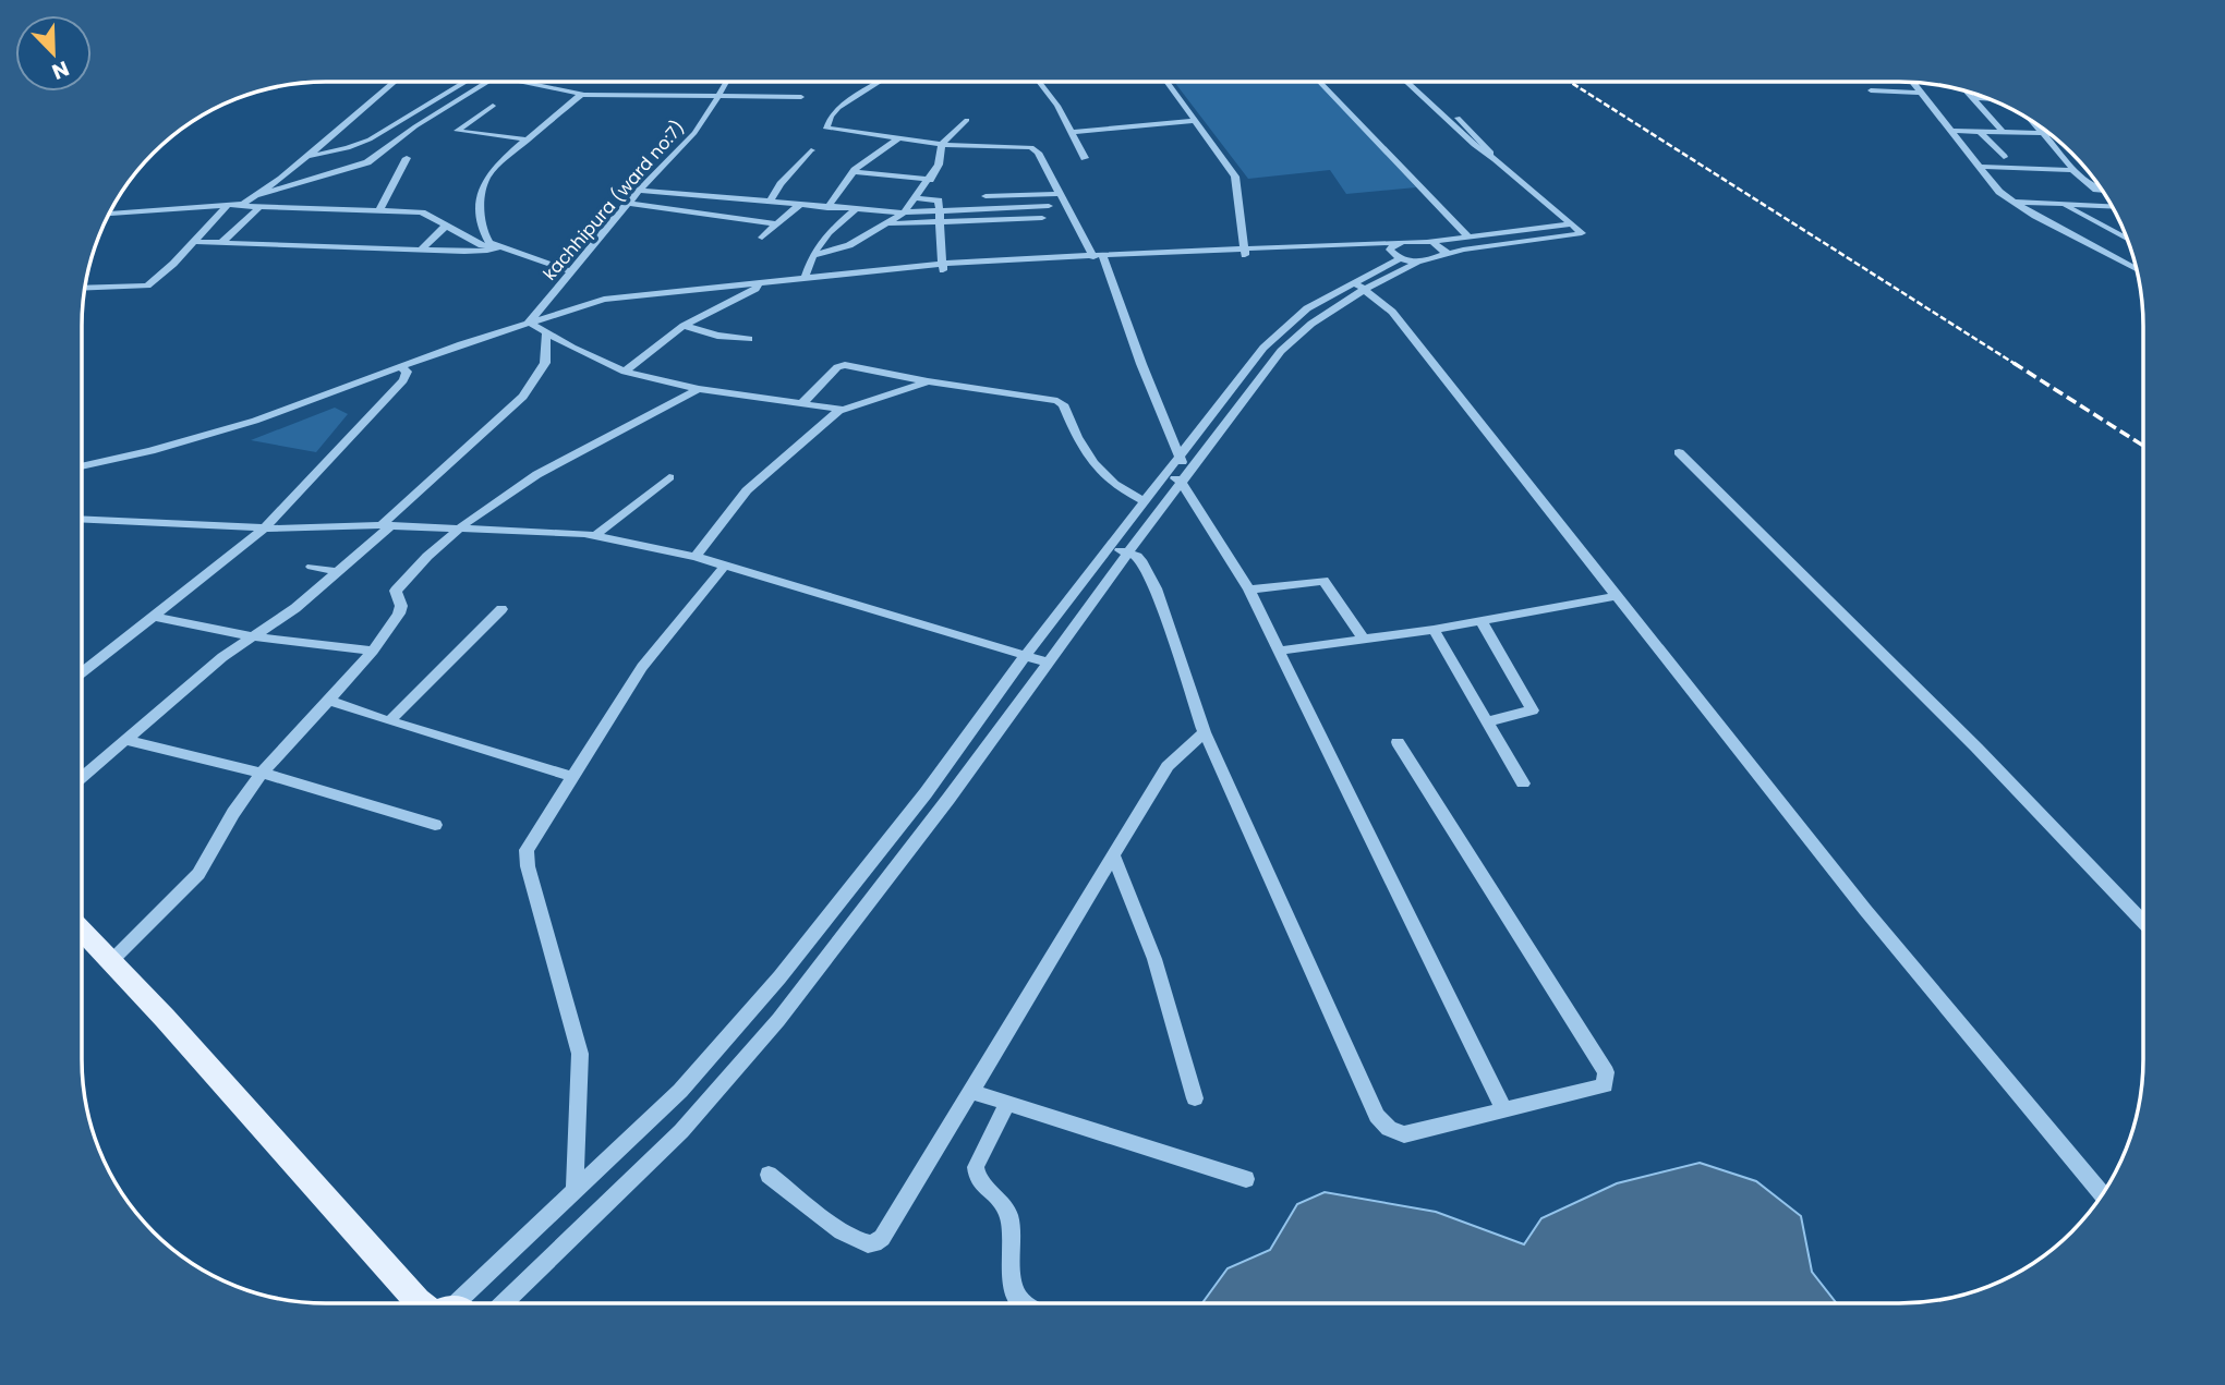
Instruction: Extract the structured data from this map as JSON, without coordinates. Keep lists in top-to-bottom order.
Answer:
{
  "streets": {
    "street": ["kachhipura (ward no:7)"]
  },
  "north": "bottom right"
}
